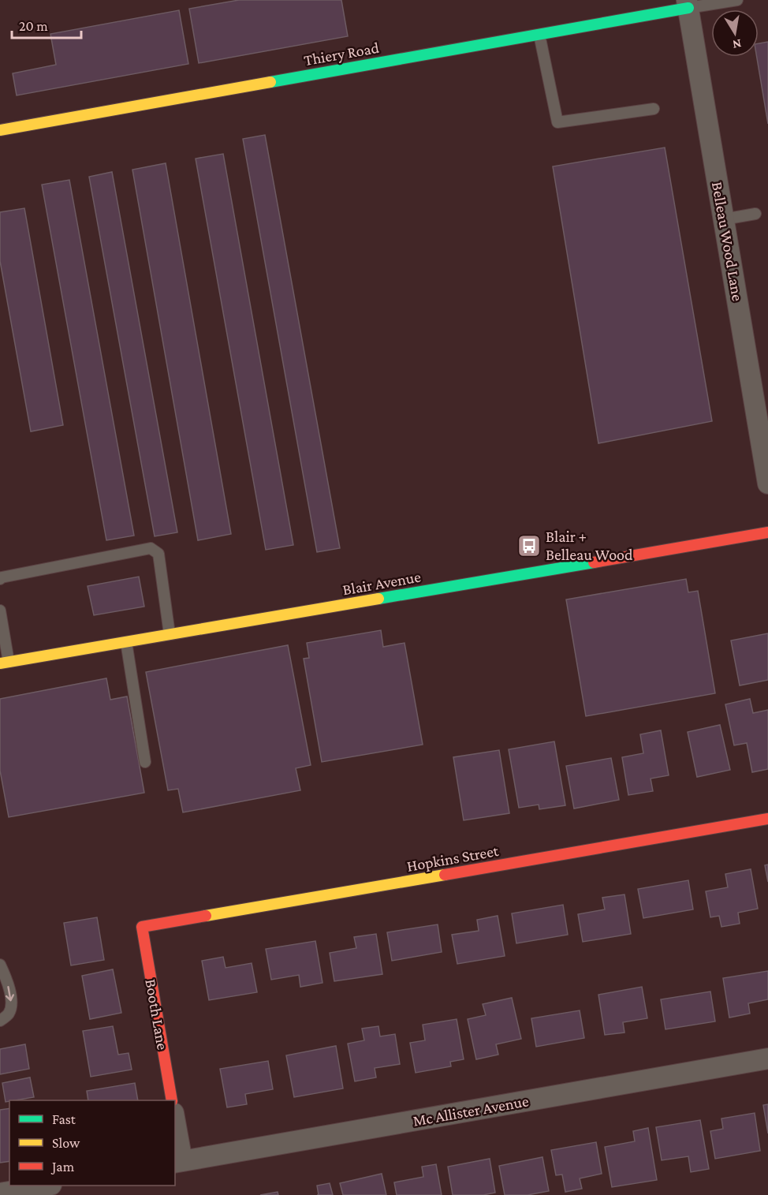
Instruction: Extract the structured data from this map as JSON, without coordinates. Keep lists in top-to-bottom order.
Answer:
{
  "streets": {
    "street": [
      "Thiery Road",
      "Belleau Wood Lane",
      "Blair Avenue",
      "Hopkins Street",
      "Booth Lane",
      "Mc Allister Avenue"
    ]
  },
  "crossings": [
    ["Thiery Road", "Belleau Wood Lane"],
    ["Hopkins Street", "Booth Lane"]
  ],
  "places": {
    "bus stop": ["Blair + Belleau Wood"]
  },
  "legend": ["Fast", "Slow", "Jam"],
  "scale_bar": "20 m",
  "north": "bottom"
}
